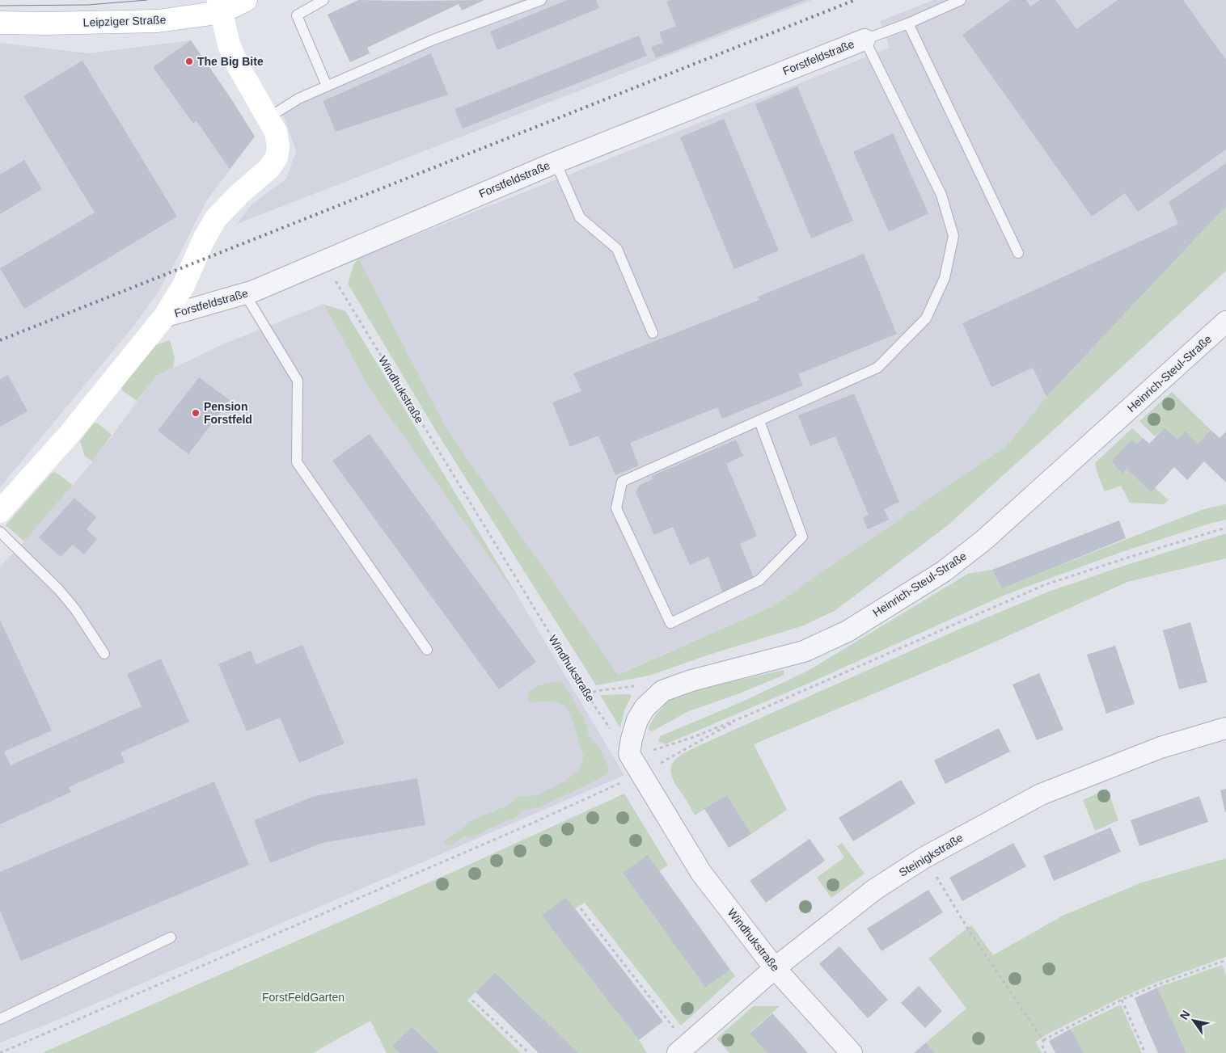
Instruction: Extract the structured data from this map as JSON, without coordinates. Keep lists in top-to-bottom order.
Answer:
{
  "streets": {
    "street": [
      "Leipziger Straße",
      "Forstfeldstraße",
      "Heinrich-Steul-Straße",
      "Windhukstraße",
      "Steinigkstraße"
    ]
  },
  "crossings": [
    ["Leipziger Straße", "Forstfeldstraße"],
    ["Forstfeldstraße", "Windhukstraße"],
    ["Heinrich-Steul-Straße", "Windhukstraße"],
    ["Windhukstraße", "Steinigkstraße"]
  ],
  "parks": ["ForstFeldGarten"],
  "places": ["The Big Bite", "Pension Forstfeld"],
  "north": "top left"
}
